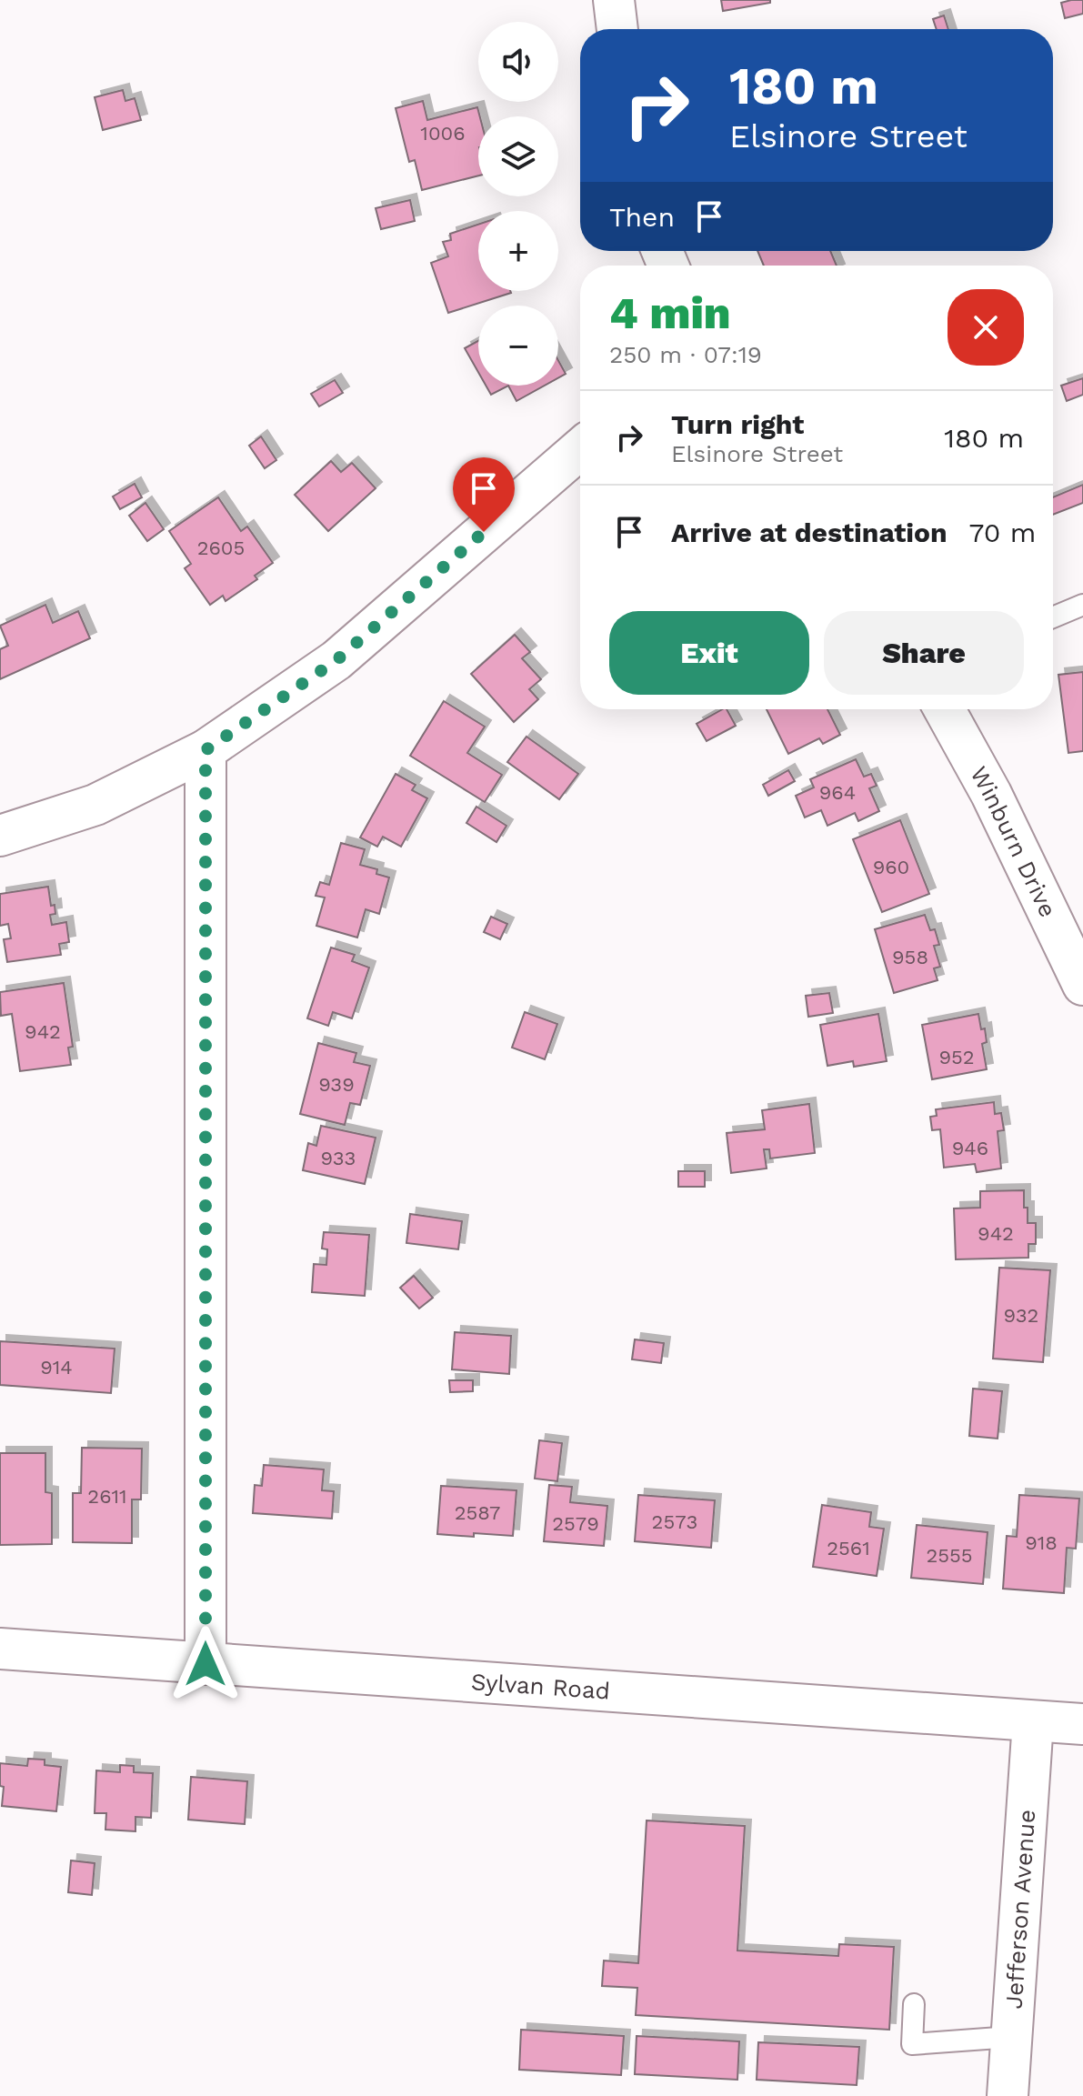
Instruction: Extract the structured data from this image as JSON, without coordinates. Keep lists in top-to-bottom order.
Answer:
{
  "streets": {
    "street": ["Winburn Drive", "Sylvan Road", "Jefferson Avenue"]
  },
  "crossings": [
    ["Sylvan Road", "Jefferson Avenue"]
  ],
  "house_numbers": [
    "1006",
    "2605",
    "964",
    "960",
    "958",
    "942",
    "952",
    "939",
    "946",
    "933",
    "942",
    "932",
    "914",
    "2611",
    "2587",
    "2573",
    "2579",
    "918",
    "2561",
    "2555"
  ],
  "page": {
    "map_buttons": ["+", "−"],
    "turn": ["180 m", "Elsinore Street"],
    "then": "Then",
    "heading": ["4 min", "250 m · 07:19"],
    "list": [
      {
        "name": "Turn right",
        "note": "Elsinore Street",
        "value": "180 m"
      },
      {
        "name": "Arrive at destination",
        "value": "70 m"
      }
    ],
    "buttons": ["Exit", "Share"]
  }
}
